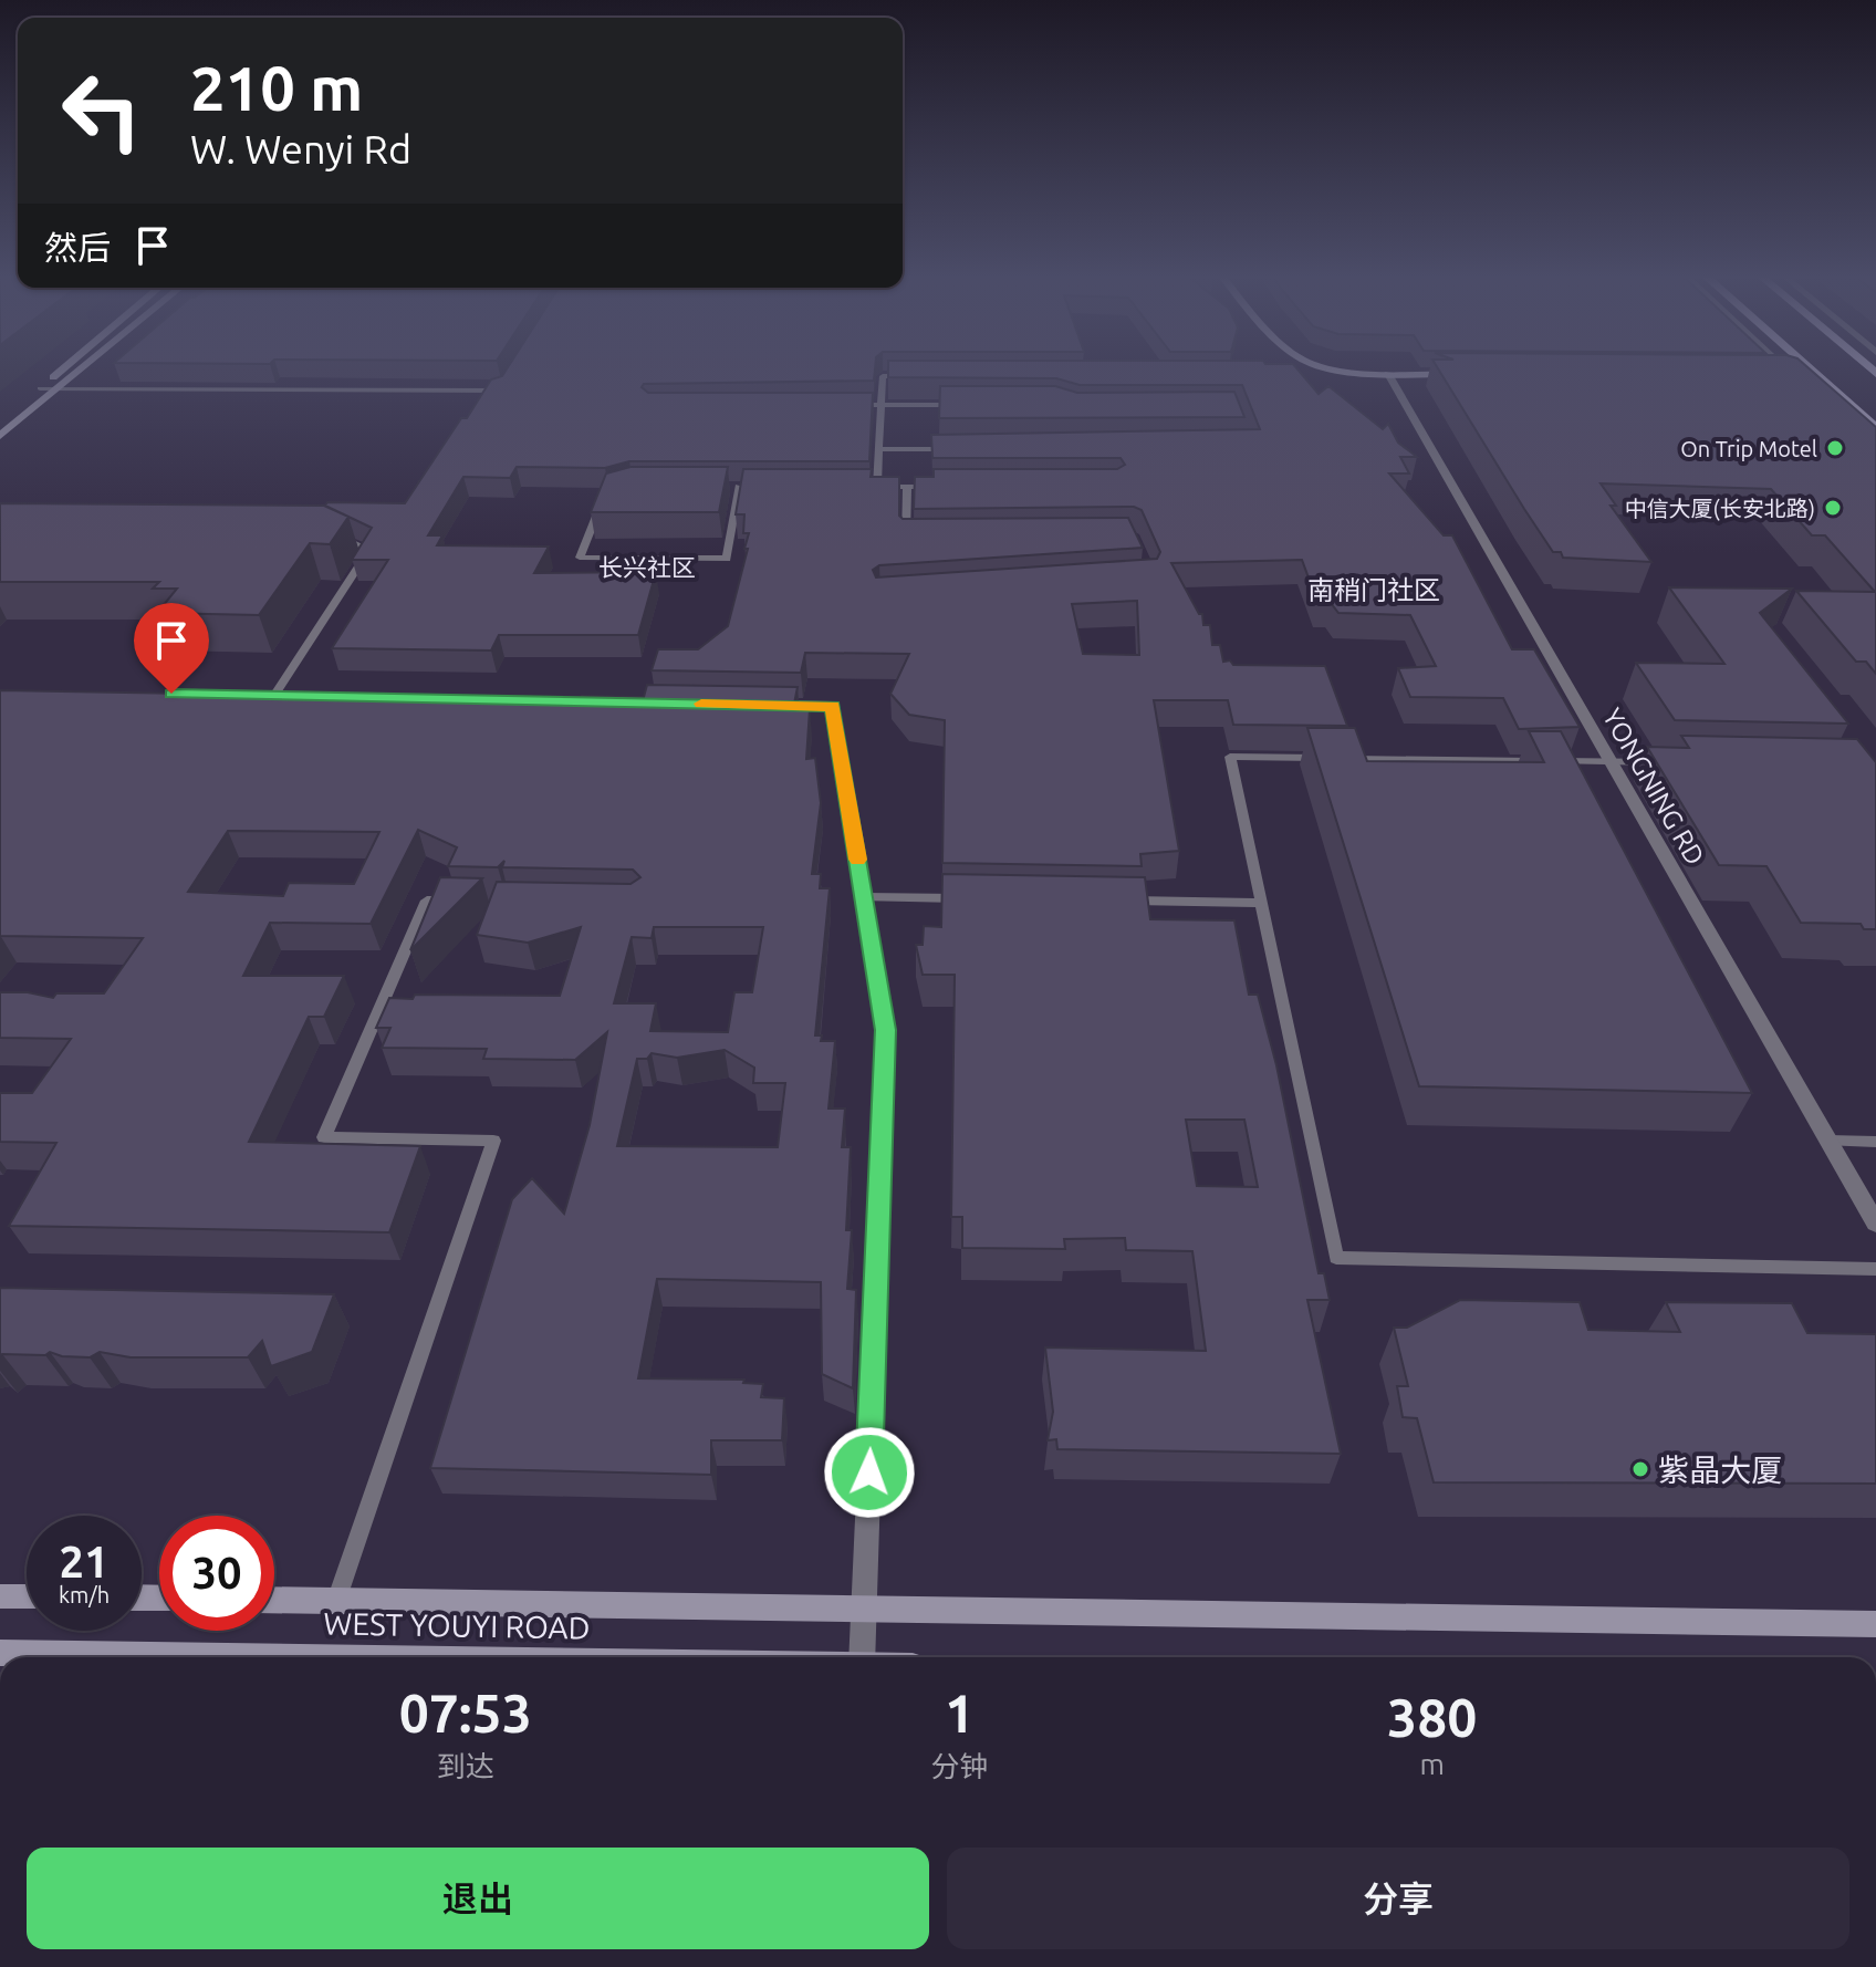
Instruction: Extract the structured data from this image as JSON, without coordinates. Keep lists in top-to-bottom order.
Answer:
{
  "streets": {
    "main road": ["WEST YOUYI ROAD"],
    "street": ["YONGNING RD"]
  },
  "districts": ["长兴社区", "南稍门社区"],
  "places": ["On Trip Motel", "中信大厦(长安北路)", "紫晶大厦"],
  "page": {
    "turn": ["210 m", "W. Wenyi Rd"],
    "then": "然后",
    "speed": "21 km/h",
    "limit": "30",
    "eta": [
      "07:53",
      "到达",
      "1",
      "分钟",
      "380",
      "m"
    ],
    "buttons": ["退出", "分享"]
  }
}
